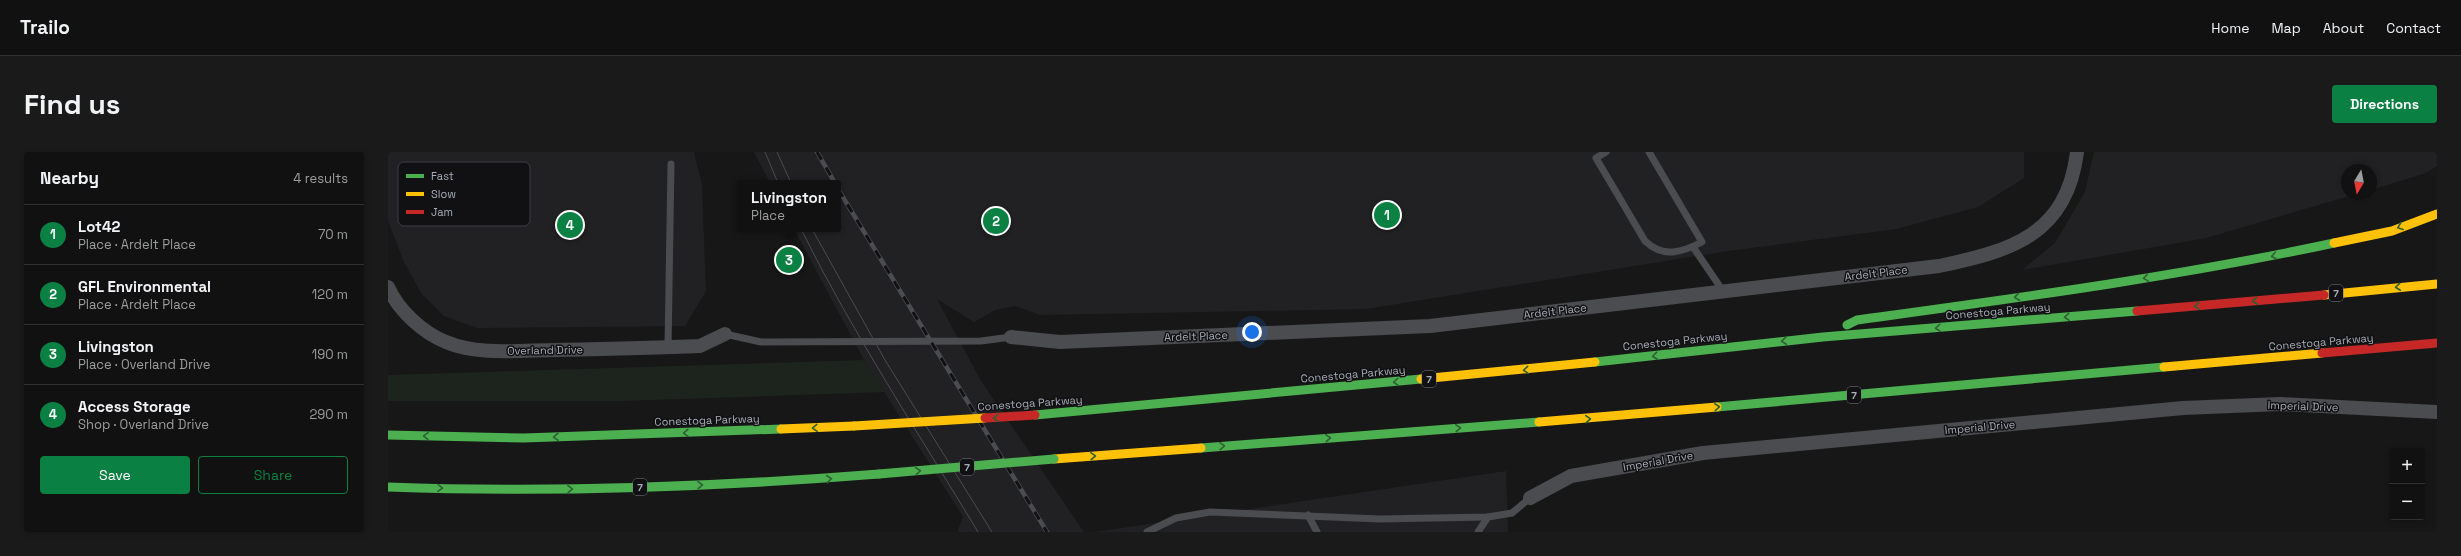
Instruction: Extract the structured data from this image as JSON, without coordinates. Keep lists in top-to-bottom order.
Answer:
{
  "streets": {
    "highway": ["7", "Conestoga Parkway"],
    "street": ["Ardelt Place", "Overland Drive", "Imperial Drive"]
  },
  "legend": ["Fast", "Slow", "Jam"],
  "north": "bottom",
  "page": {
    "header": "Trailo",
    "nav": [
      "Home",
      "Map",
      "About",
      "Contact"
    ],
    "buttons": [
      "Directions",
      ["Save", "Share"]
    ],
    "title": "Find us",
    "heading": ["Nearby", "4 results"],
    "popup": ["Livingston", "Place"],
    "pins": [
      "1",
      "2",
      "4",
      "3"
    ],
    "list": [
      {
        "mark": "1",
        "name": "Lot42",
        "note": "Place · Ardelt Place",
        "value": "70 m"
      },
      {
        "mark": "2",
        "name": "GFL Environmental",
        "note": "Place · Ardelt Place",
        "value": "120 m"
      },
      {
        "mark": "3",
        "name": "Livingston",
        "note": "Place · Overland Drive",
        "value": "190 m"
      },
      {
        "mark": "4",
        "name": "Access Storage",
        "note": "Shop · Overland Drive",
        "value": "290 m"
      }
    ],
    "map_buttons": ["+", "−"]
  }
}
